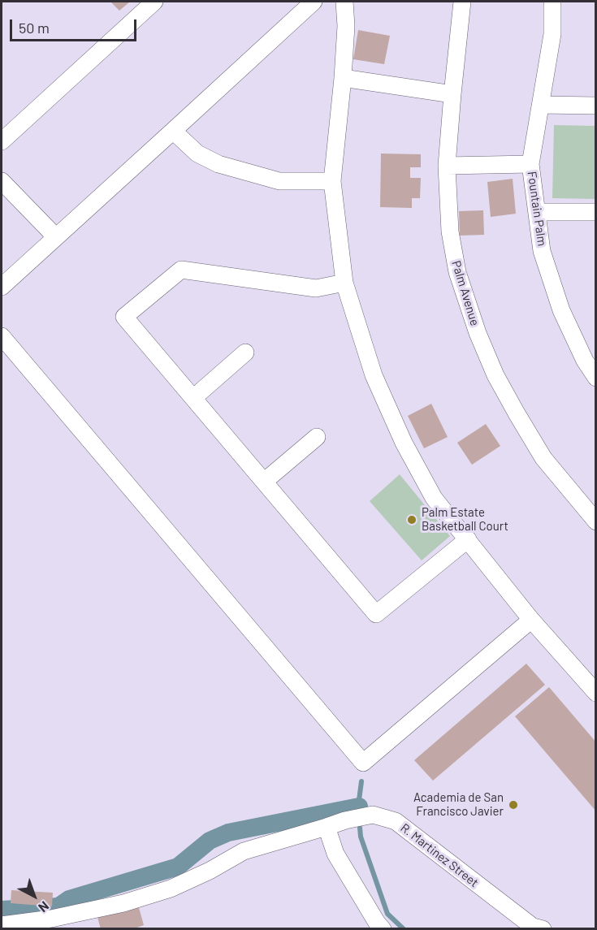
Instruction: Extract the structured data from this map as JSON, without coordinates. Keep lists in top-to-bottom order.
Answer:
{
  "streets": {
    "street": ["Fountain Palm", "Palm Avenue", "R. Martinez Street"]
  },
  "places": ["Palm Estate Basketball Court", "Academia de San Francisco Javier"],
  "scale_bar": "50 m",
  "north": "bottom right"
}
